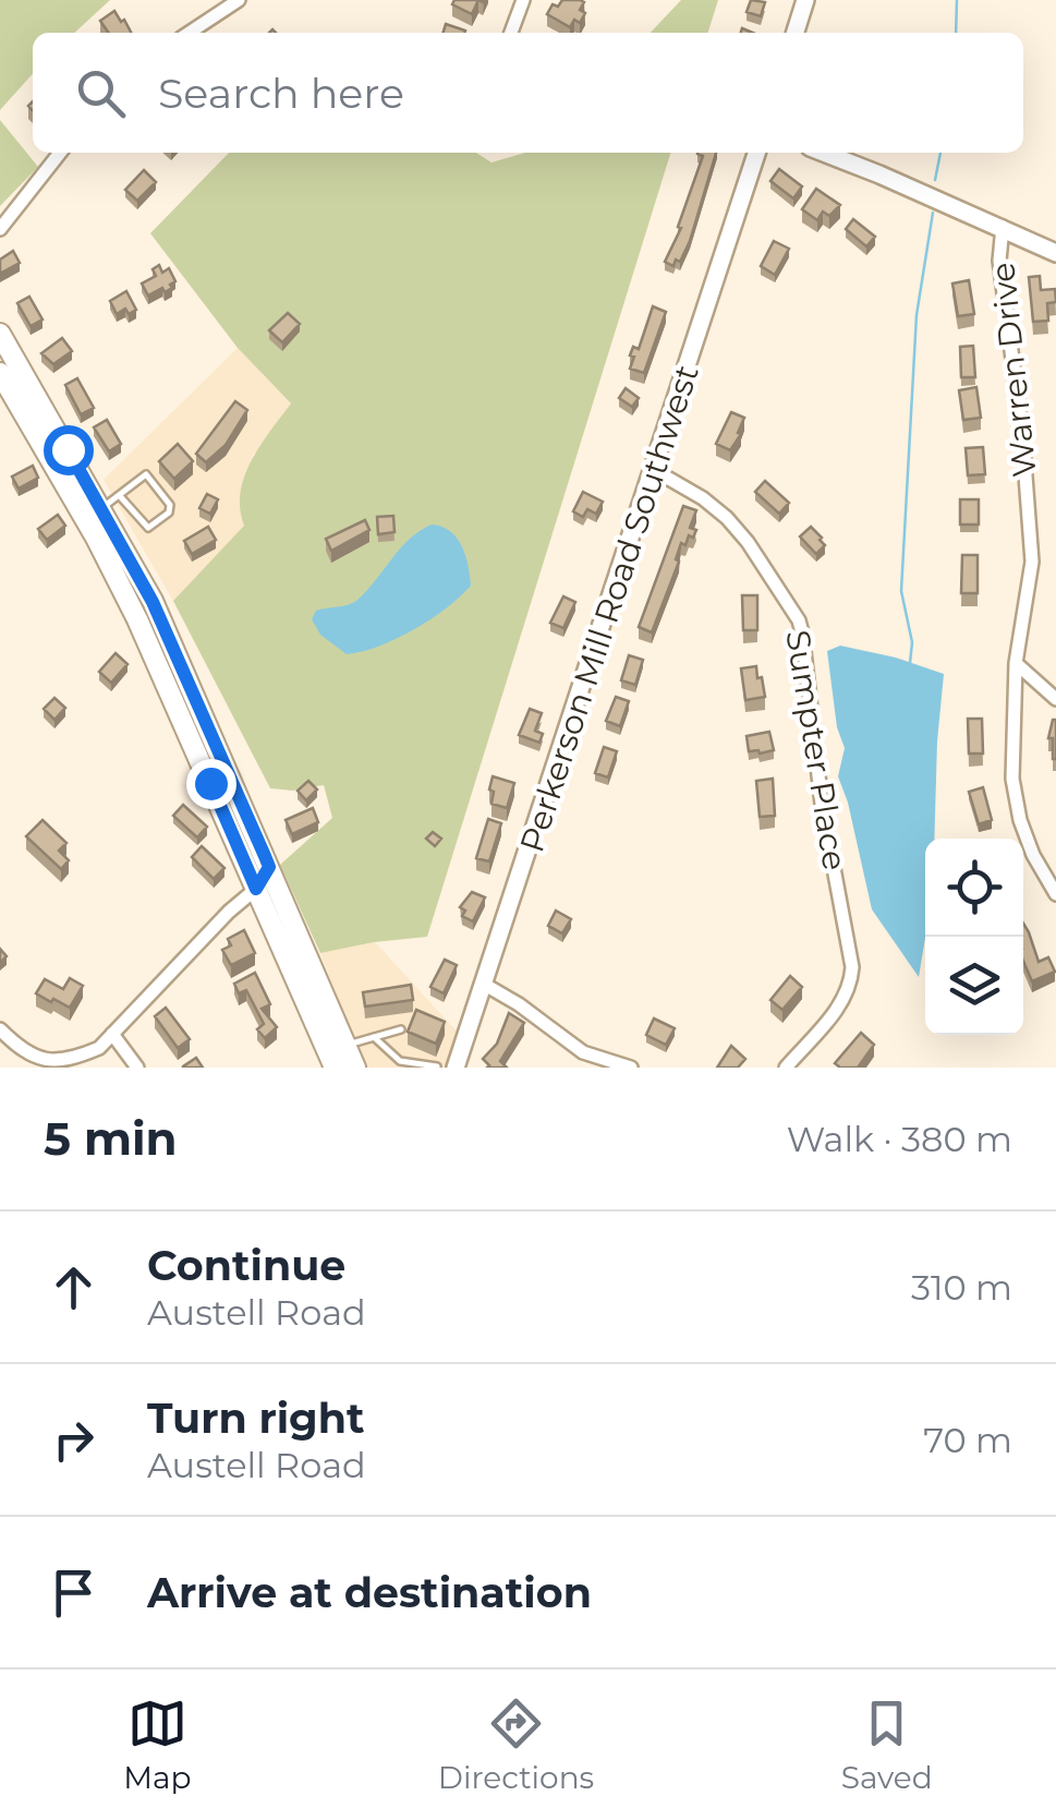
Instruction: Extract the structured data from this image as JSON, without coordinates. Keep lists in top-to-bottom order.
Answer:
{
  "streets": {
    "street": ["Warren Drive", "Perkerson Mill Road Southwest", "Sumpter Place"]
  },
  "crossings": [
    ["Perkerson Mill Road Southwest", "Sumpter Place"]
  ],
  "page": {
    "search": "Search here",
    "heading": ["5 min", "Walk · 380 m"],
    "list": [
      ["Continue", "Austell Road", "310 m"],
      ["Turn right", "Austell Road", "70 m"],
      "Arrive at destination"
    ],
    "nav": ["Map", "Directions", "Saved"]
  }
}
